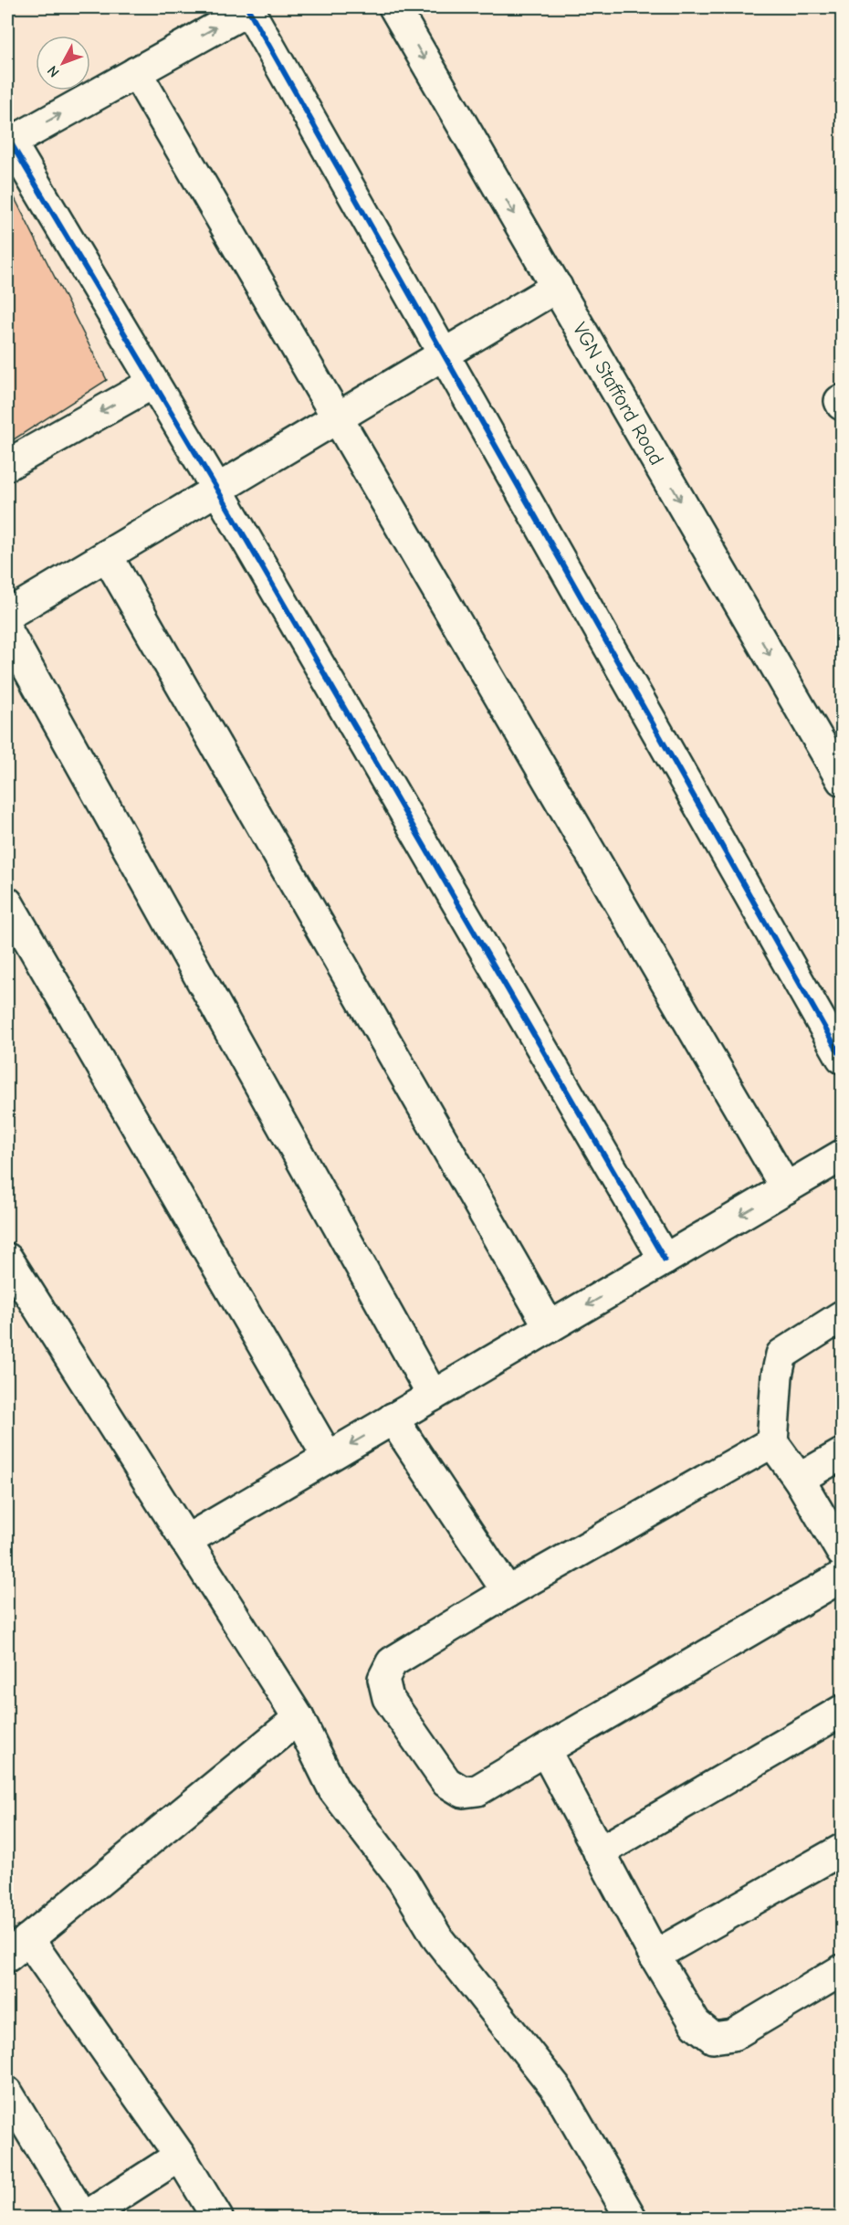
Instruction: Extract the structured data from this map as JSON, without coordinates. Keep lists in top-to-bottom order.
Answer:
{
  "streets": {
    "street": ["VGN Stafford Road"]
  },
  "north": "bottom left"
}
